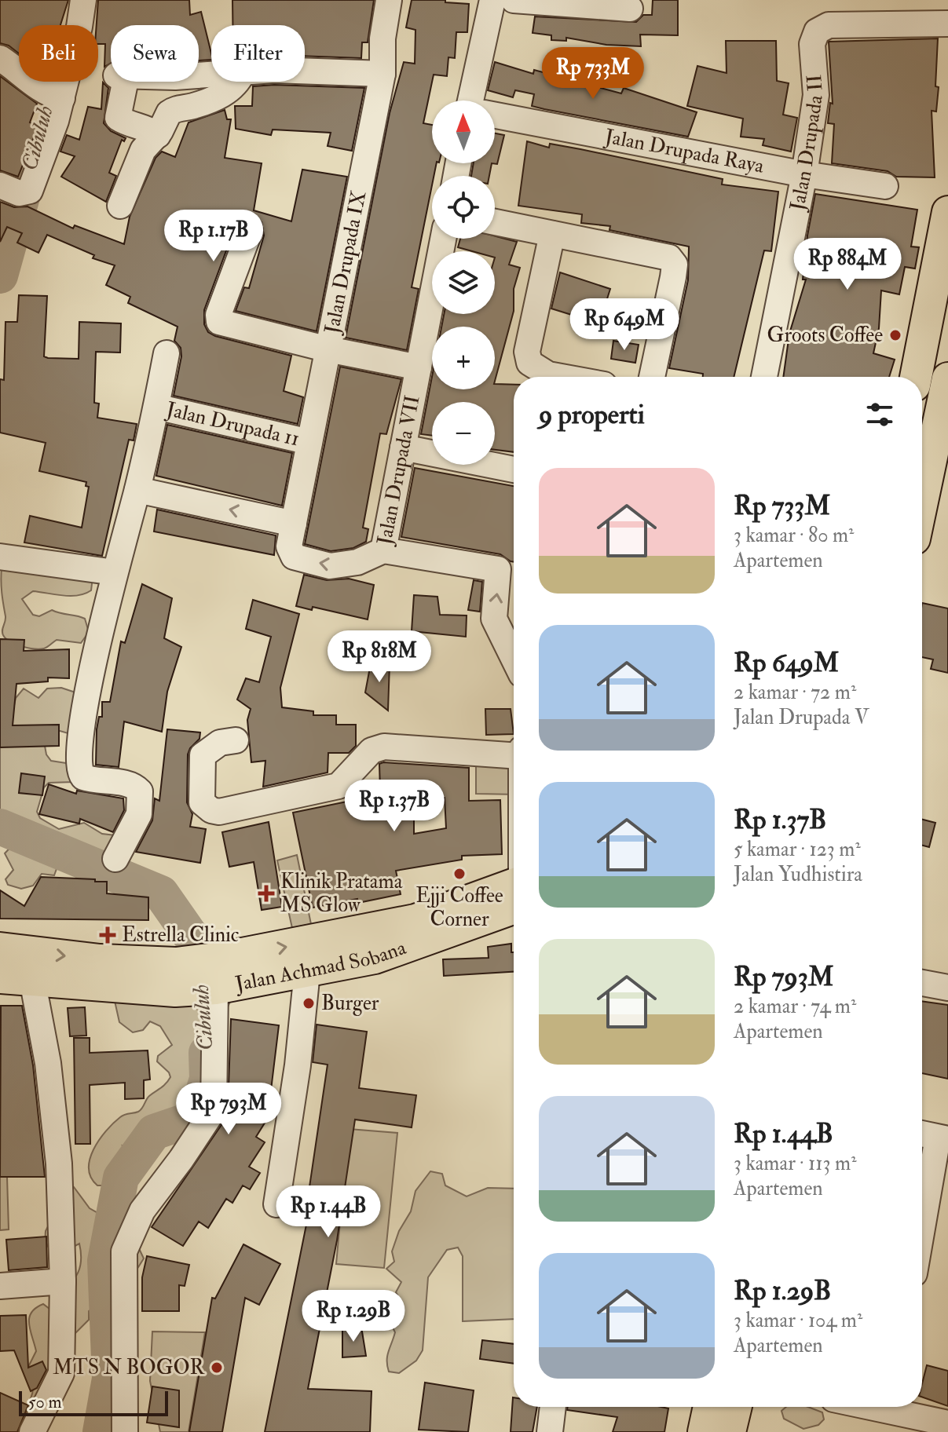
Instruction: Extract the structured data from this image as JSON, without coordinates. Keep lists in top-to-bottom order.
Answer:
{
  "streets": {
    "main road": ["Jalan Achmad Sobana"],
    "street": [
      "Jalan Drupada II",
      "Jalan Drupada Raya",
      "Jalan Drupada IX",
      "Jalan Drupada 11",
      "Jalan Drupada VII"
    ]
  },
  "crossings": [
    ["Jalan Drupada II", "Jalan Drupada Raya"],
    ["Jalan Drupada IX", "Jalan Drupada 11"],
    ["Jalan Drupada IX", "Jalan Drupada VII"]
  ],
  "water": ["Cibuluh"],
  "places": {
    "other": [
      "Groots Coffee",
      "Ejji Coffee Corner",
      "Burger",
      "MTS N BOGOR"
    ],
    "health": ["Klinik Pratama MS Glow", "Estrella Clinic"]
  },
  "scale_bar": "50 m",
  "north": "top",
  "page": {
    "chip": ["Beli", "Sewa", "Filter"],
    "price": [
      "Rp 733M",
      "Rp 1.17B",
      "Rp 884M",
      "Rp 649M",
      "Rp 818M",
      "Rp 1.37B",
      "Rp 793M",
      "Rp 1.44B",
      "Rp 1.29B"
    ],
    "map_buttons": ["+", "−"],
    "heading": "9 properti",
    "list": [
      {
        "name": "Rp 733M",
        "note": "3 kamar · 80 m² · Apartemen"
      },
      {
        "name": "Rp 649M",
        "note": "2 kamar · 72 m² · Jalan Drupada V"
      },
      {
        "name": "Rp 1.37B",
        "note": "5 kamar · 123 m² · Jalan Yudhistira"
      },
      {
        "name": "Rp 793M",
        "note": "2 kamar · 74 m² · Apartemen"
      },
      {
        "name": "Rp 1.44B",
        "note": "3 kamar · 113 m² · Apartemen"
      },
      {
        "name": "Rp 1.29B",
        "note": "3 kamar · 104 m² · Apartemen"
      }
    ],
    "scale": "50 m"
  }
}
